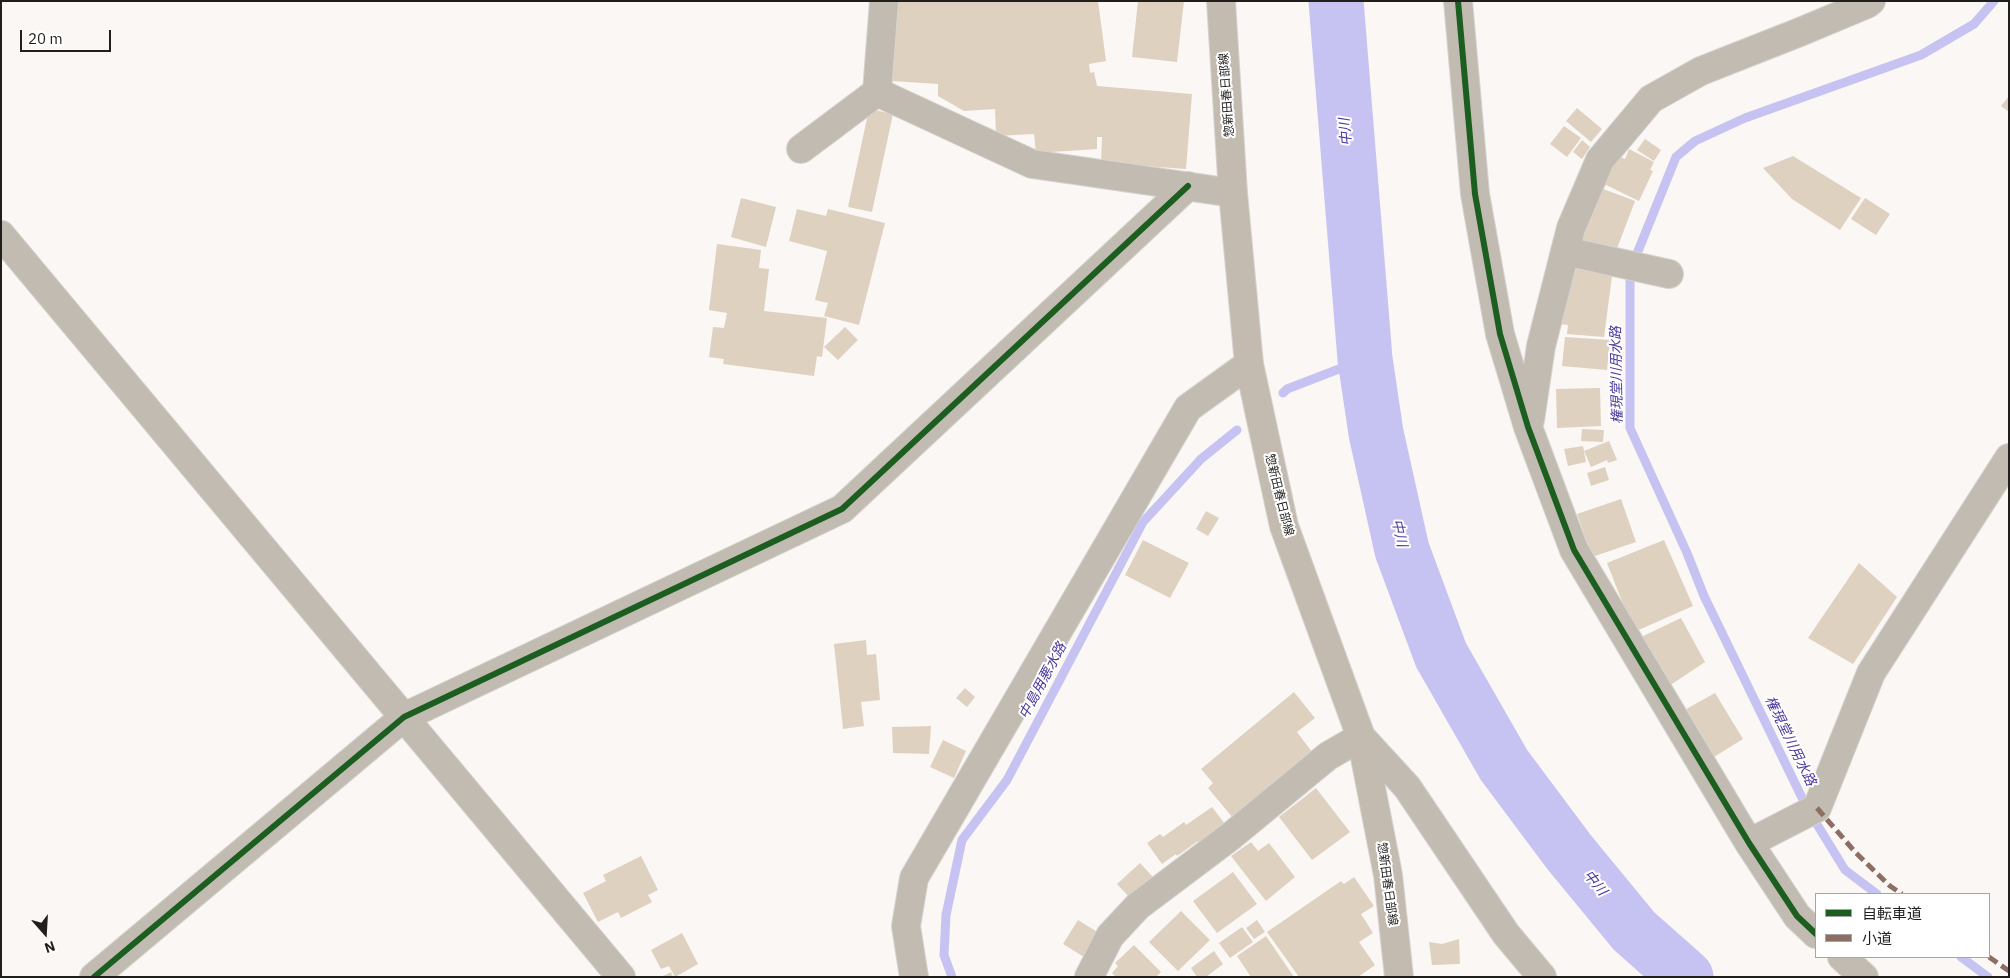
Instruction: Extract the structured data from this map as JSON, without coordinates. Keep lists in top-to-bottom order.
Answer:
{
  "streets": {
    "main road": ["惣新田春日部線"]
  },
  "water": ["中川", "権現堂川用水路", "中島用悪水路"],
  "legend": ["自転車道", "小道"],
  "scale_bar": "20 m",
  "north": "bottom"
}
